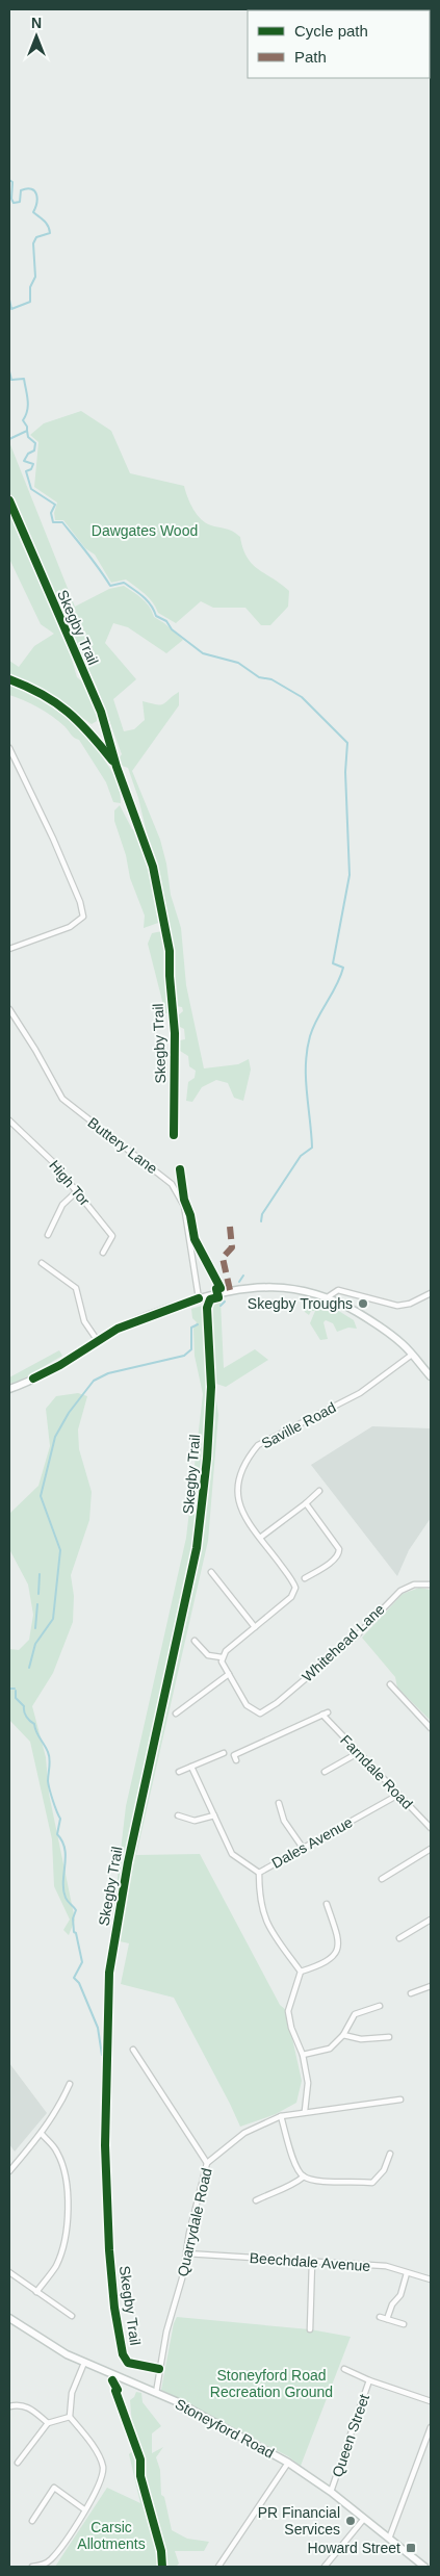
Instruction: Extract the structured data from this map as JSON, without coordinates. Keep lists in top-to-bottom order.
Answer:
{
  "streets": {
    "main road": ["Stoneyford Road"],
    "street": [
      "Buttery Lane",
      "High Tor",
      "Saville Road",
      "Whitehead Lane",
      "Farndale Road",
      "Dales Avenue",
      "Quarrydale Road",
      "Beechdale Avenue",
      "Queen Street"
    ],
    "cycle path": ["Skegby Trail"]
  },
  "crossings": [
    ["Farndale Road", "Dales Avenue"],
    ["Quarrydale Road", "Beechdale Avenue"],
    ["Quarrydale Road", "Stoneyford Road"],
    ["Stoneyford Road", "Queen Street"]
  ],
  "parks": ["Dawgates Wood", "Stoneyford Road Recreation Ground", "Carsic Allotments"],
  "places": {
    "other": ["Skegby Troughs", "PR Financial Services"],
    "transit": ["Howard Street"]
  },
  "legend": ["Cycle path", "Path"],
  "north": "top"
}
